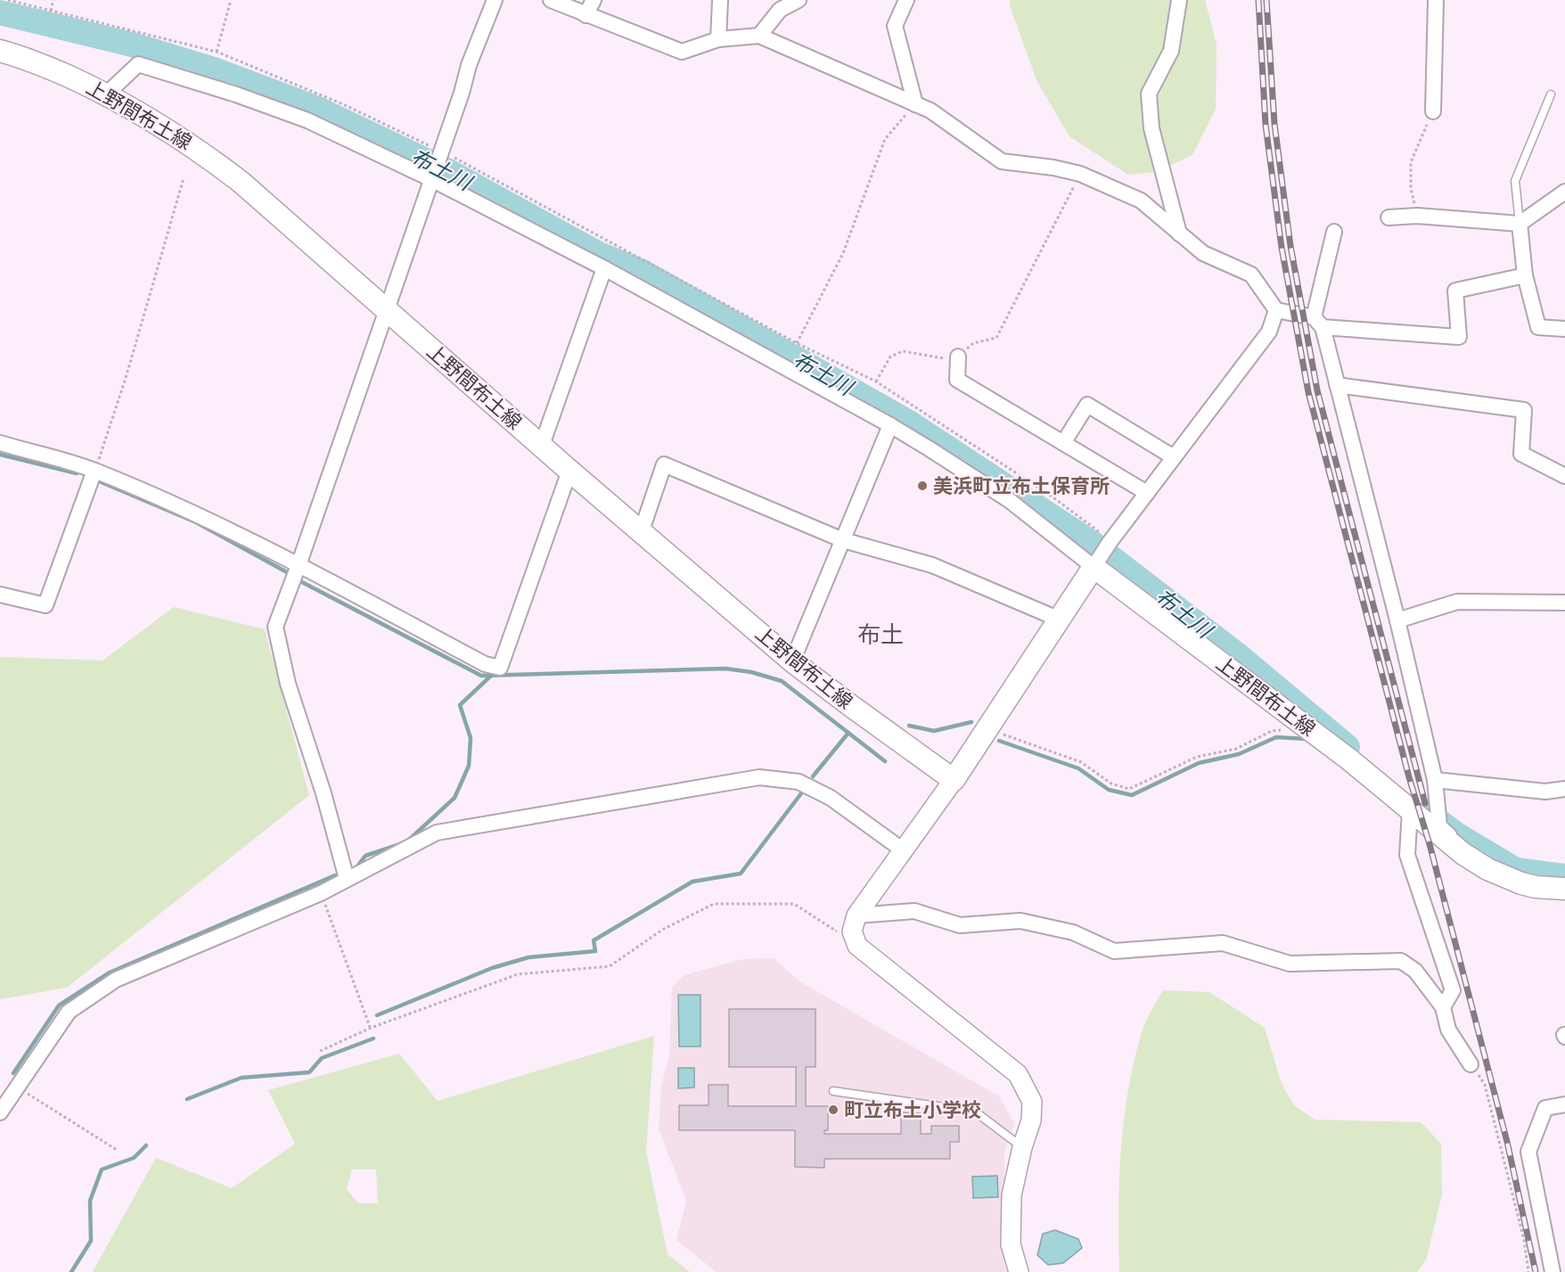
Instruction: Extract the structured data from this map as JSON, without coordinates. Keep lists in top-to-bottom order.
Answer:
{
  "streets": {
    "main road": ["上野間布土線"]
  },
  "districts": ["布土"],
  "water": ["布土川"],
  "places": ["美浜町立布土保育所", "町立布土小学校"]
}
